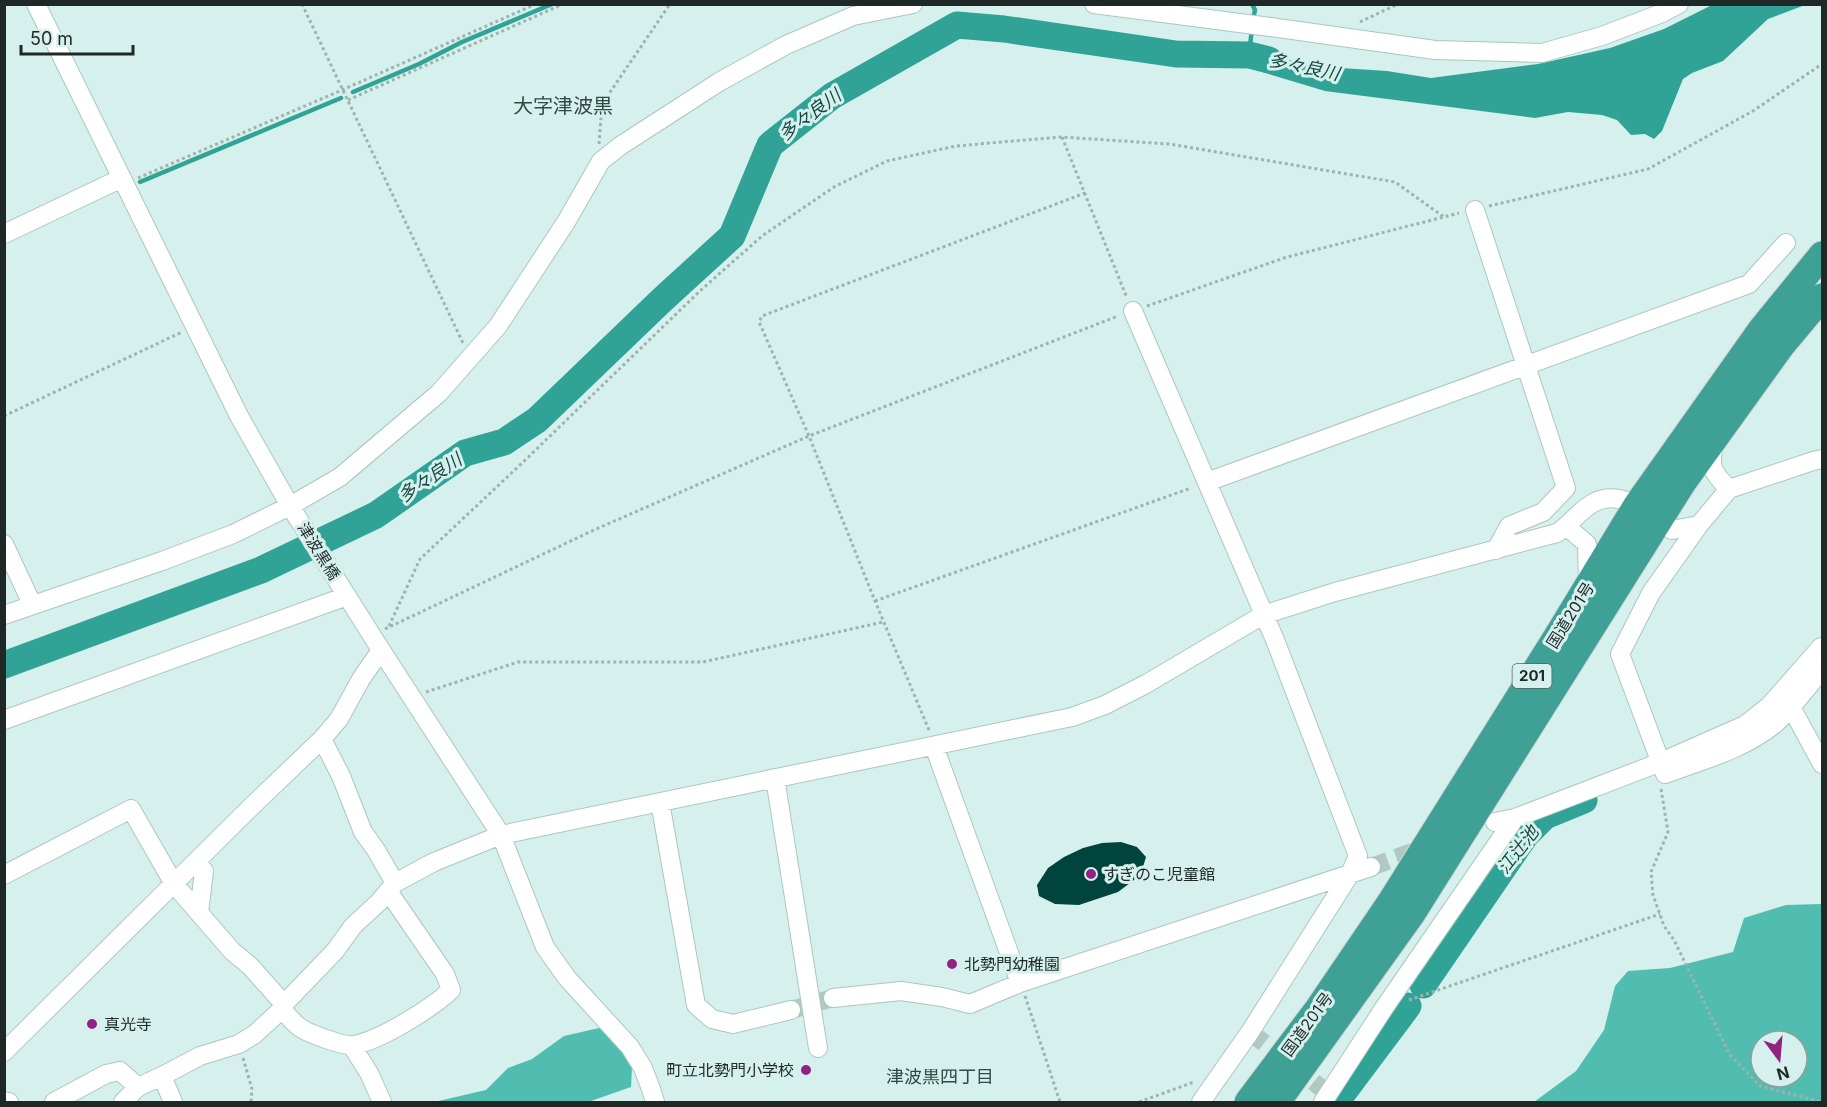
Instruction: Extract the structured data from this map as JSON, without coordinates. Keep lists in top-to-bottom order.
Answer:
{
  "streets": {
    "highway": ["国道201号", "201"],
    "street": ["津波黒橋"]
  },
  "districts": ["大字津波黒", "津波黒四丁目"],
  "water": ["多々良川", "江辻池"],
  "places": [
    "すぎのこ児童館",
    "北勢門幼稚園",
    "真光寺",
    "町立北勢門小学校"
  ],
  "scale_bar": "50 m",
  "north": "bottom"
}
